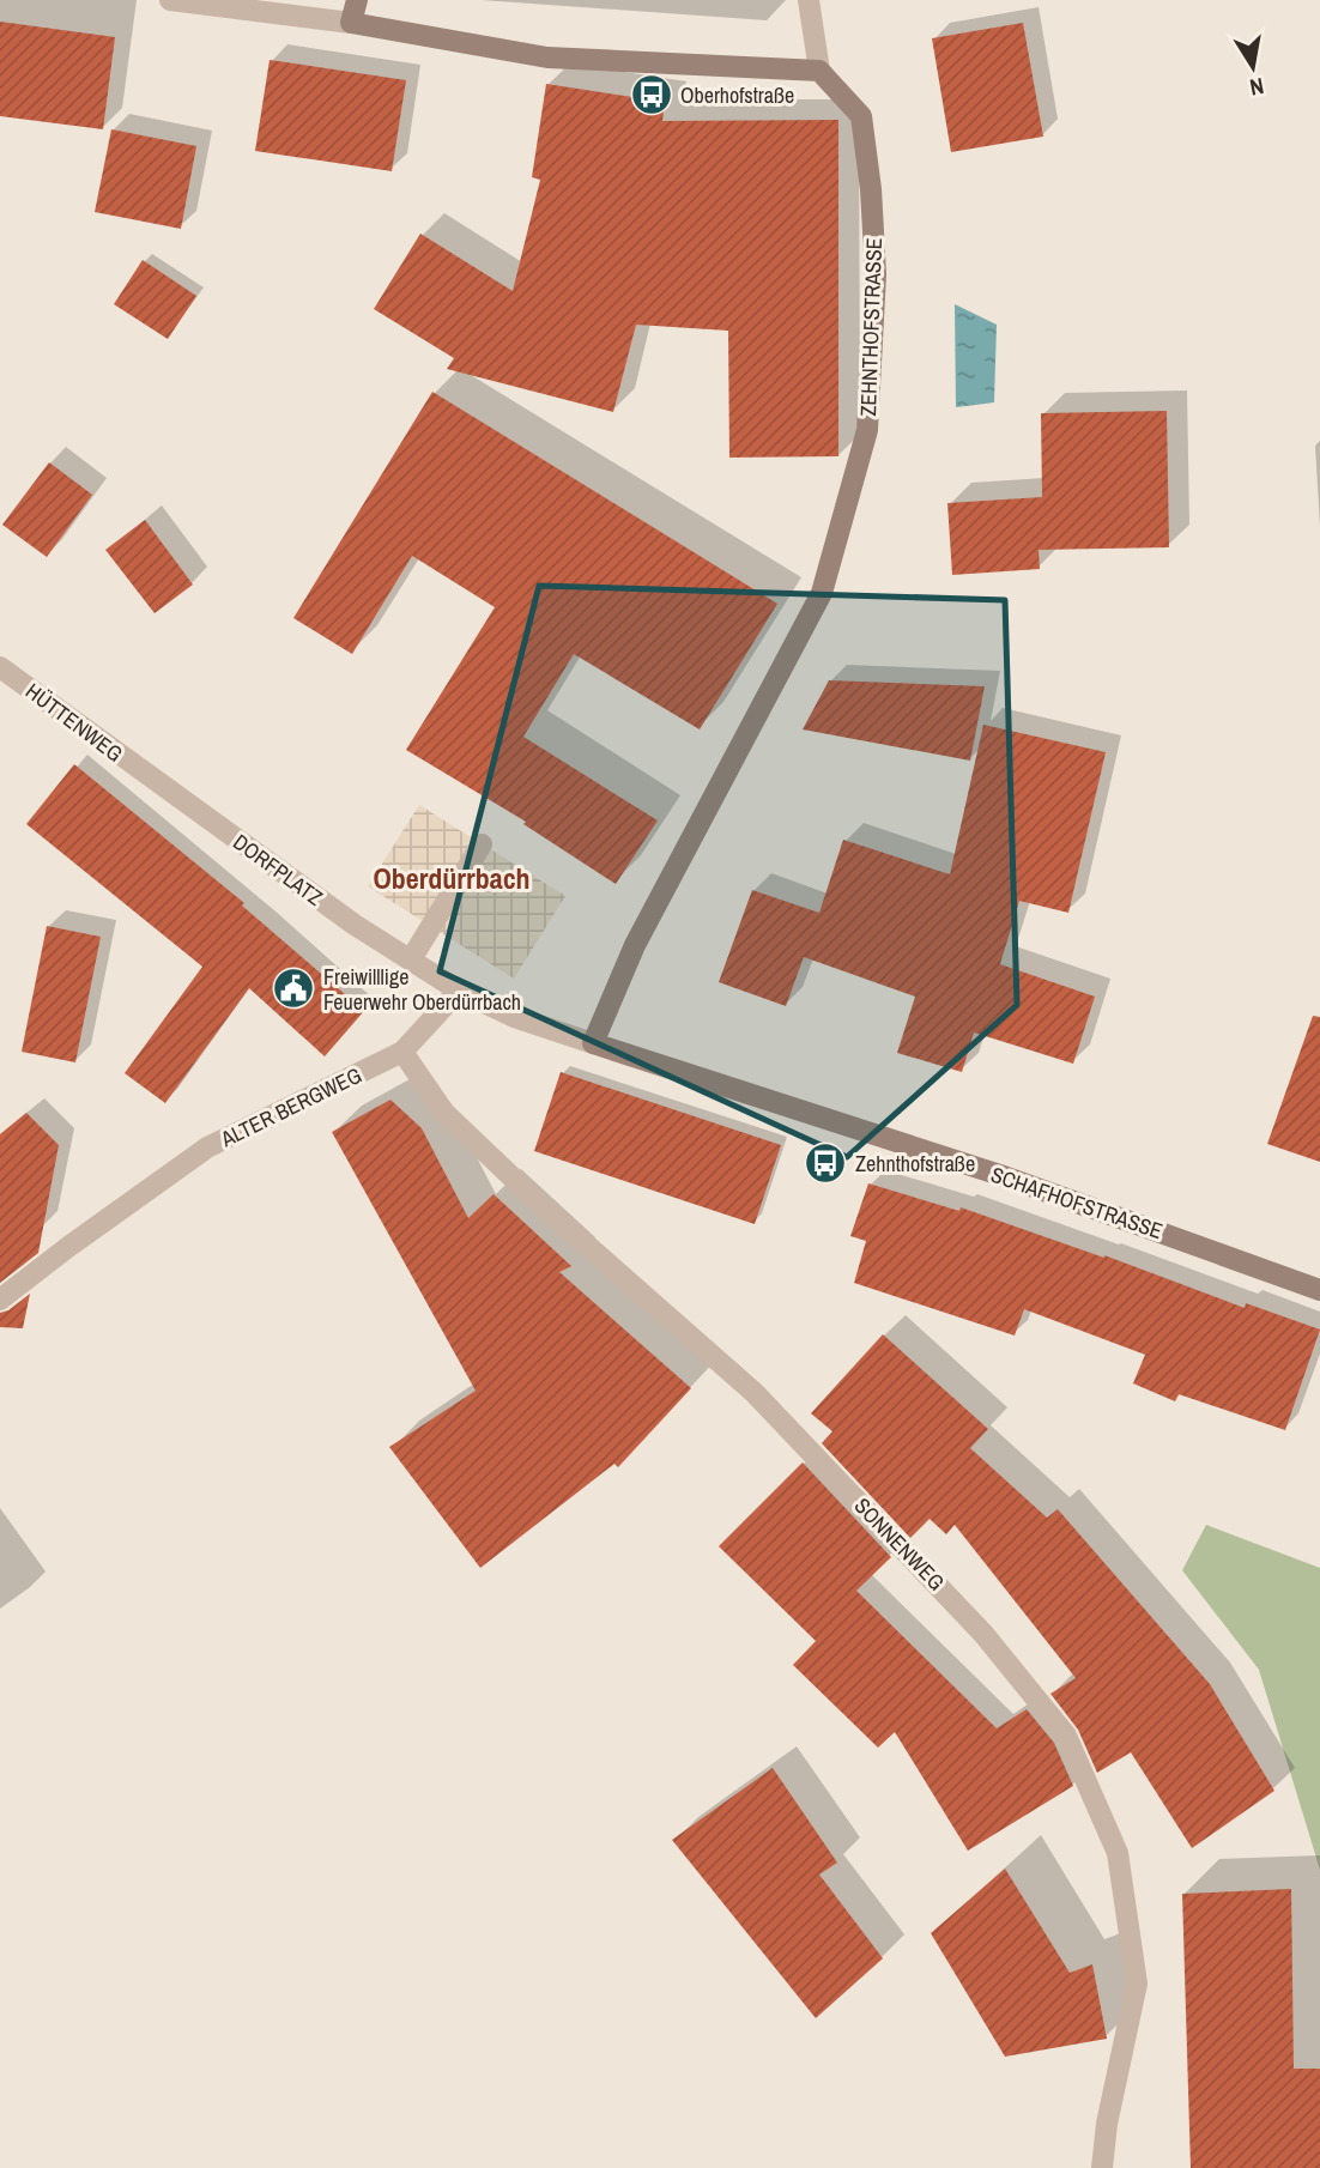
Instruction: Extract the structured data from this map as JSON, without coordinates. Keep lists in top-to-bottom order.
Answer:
{
  "streets": {
    "street": [
      "ZEHNTHOFSTRASSE",
      "HÜTTENWEG",
      "DORFPLATZ",
      "ALTER BERGWEG",
      "SCHAFHOFSTRASSE",
      "SONNENWEG"
    ]
  },
  "crossings": [
    ["ZEHNTHOFSTRASSE", "SCHAFHOFSTRASSE"],
    ["HÜTTENWEG", "DORFPLATZ"],
    ["DORFPLATZ", "ALTER BERGWEG"],
    ["ALTER BERGWEG", "SONNENWEG"]
  ],
  "districts": ["Oberdürrbach"],
  "places": {
    "bus stop": ["Oberhofstraße", "Zehnthofstraße"],
    "public building": ["Freiwilllige Feuerwehr Oberdürrbach"]
  },
  "north": "bottom"
}
